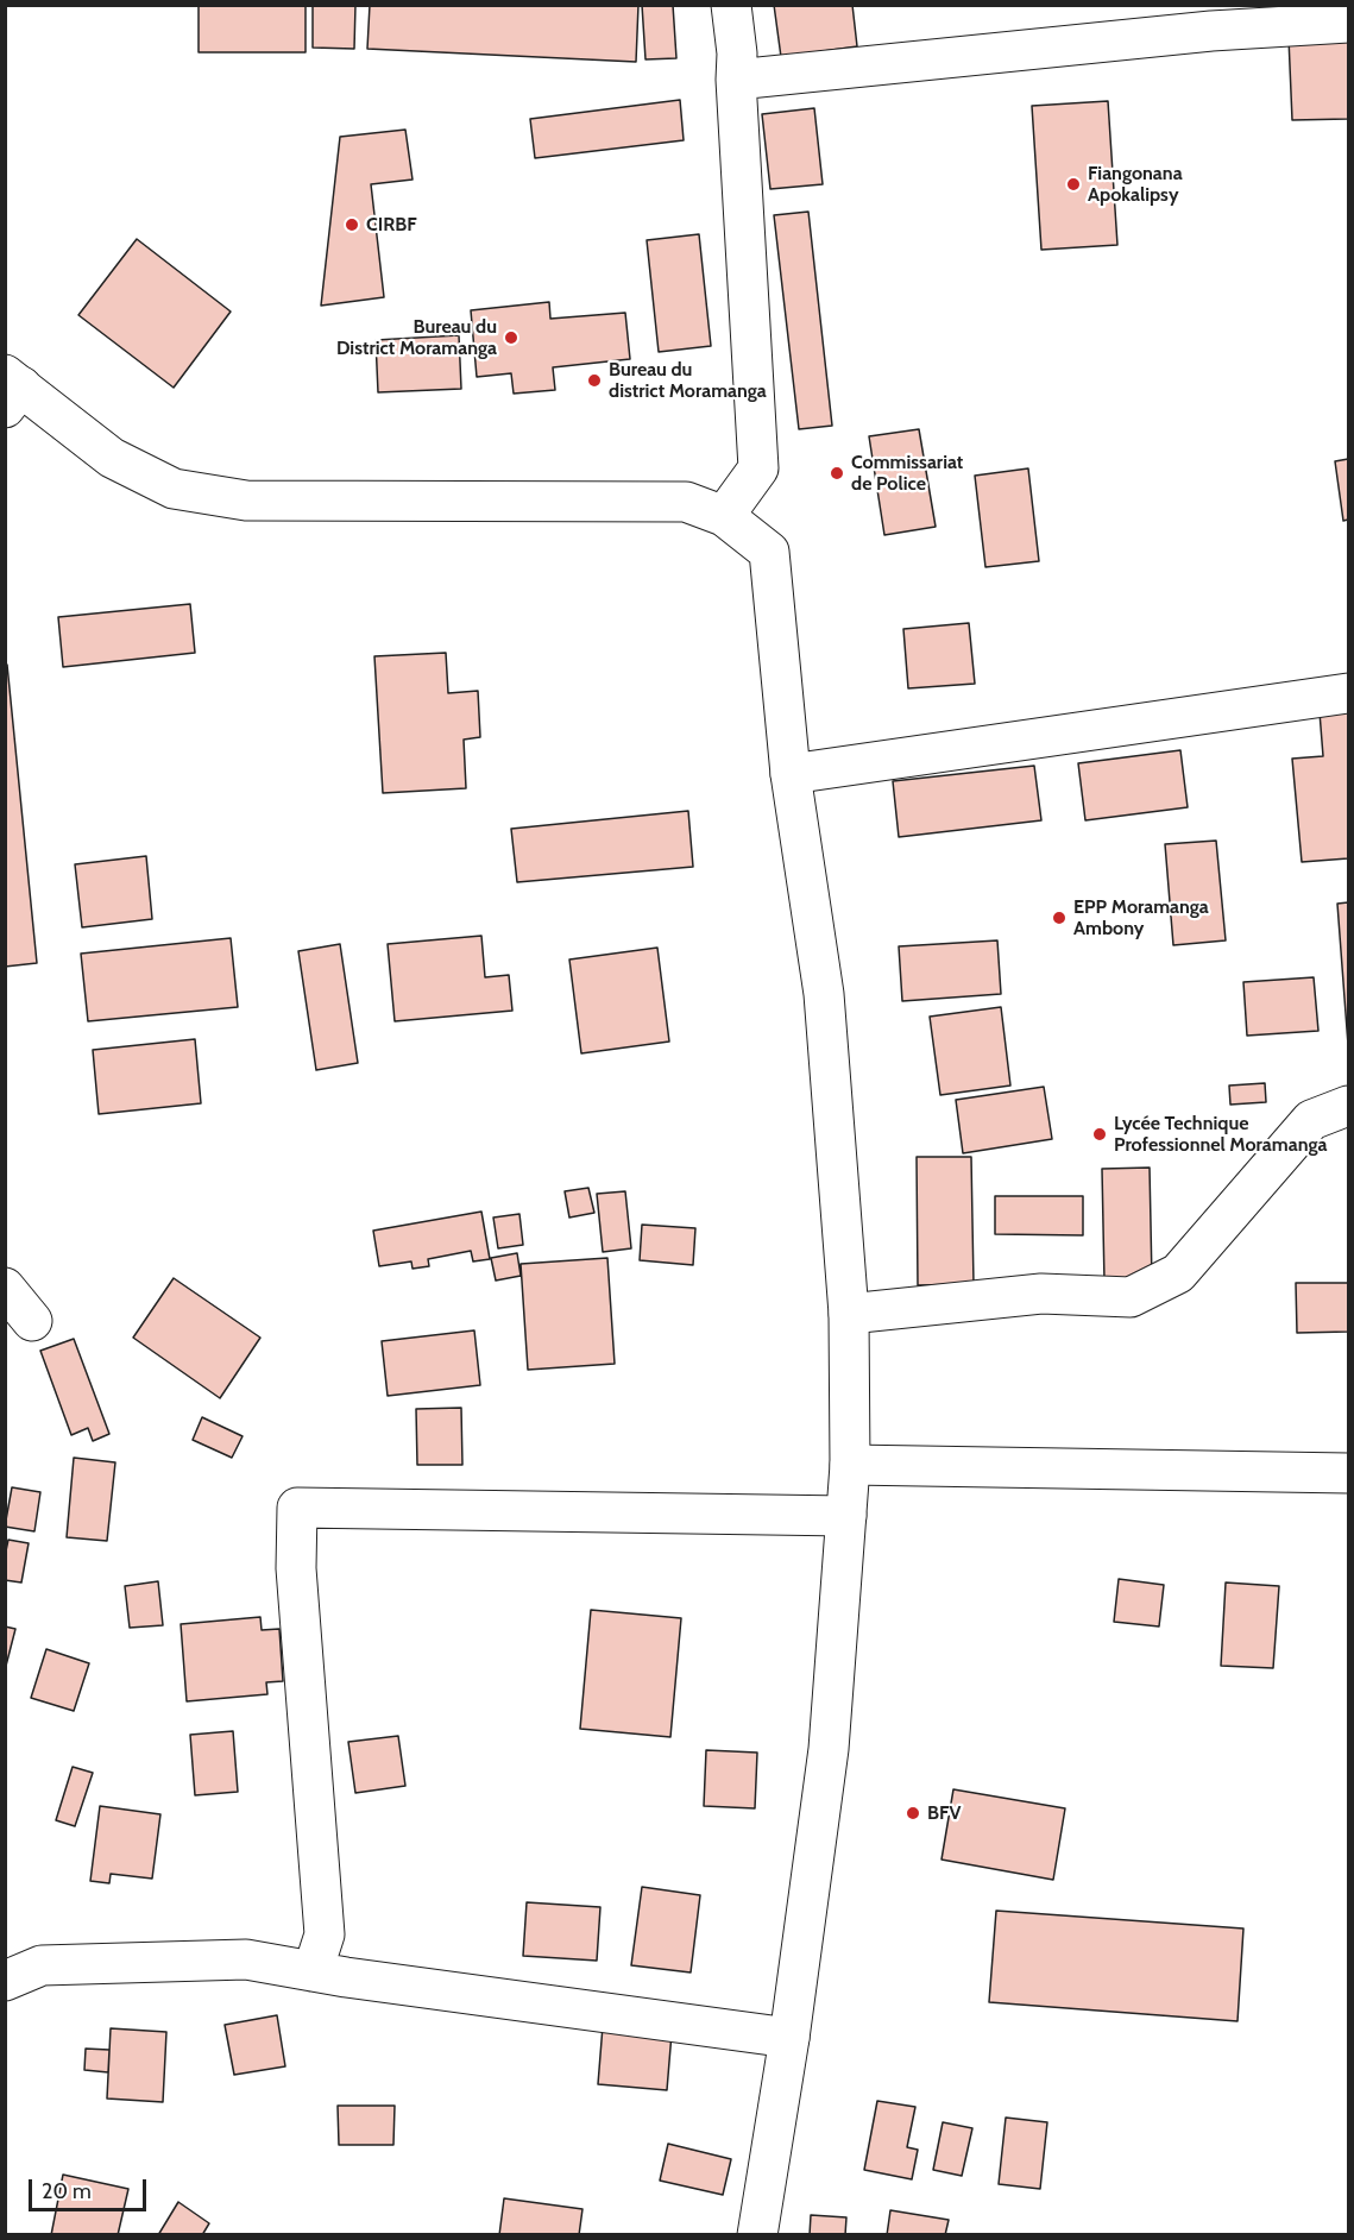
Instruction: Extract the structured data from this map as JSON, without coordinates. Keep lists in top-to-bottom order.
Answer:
{
  "places": [
    "Fiangonana Apokalipsy",
    "CIRBF",
    "Bureau du District Moramanga",
    "Bureau du district Moramanga",
    "Commissariat de Police",
    "EPP Moramanga Ambony",
    "Lycée Technique Professionnel Moramanga",
    "BFV"
  ],
  "scale_bar": "20 m"
}
